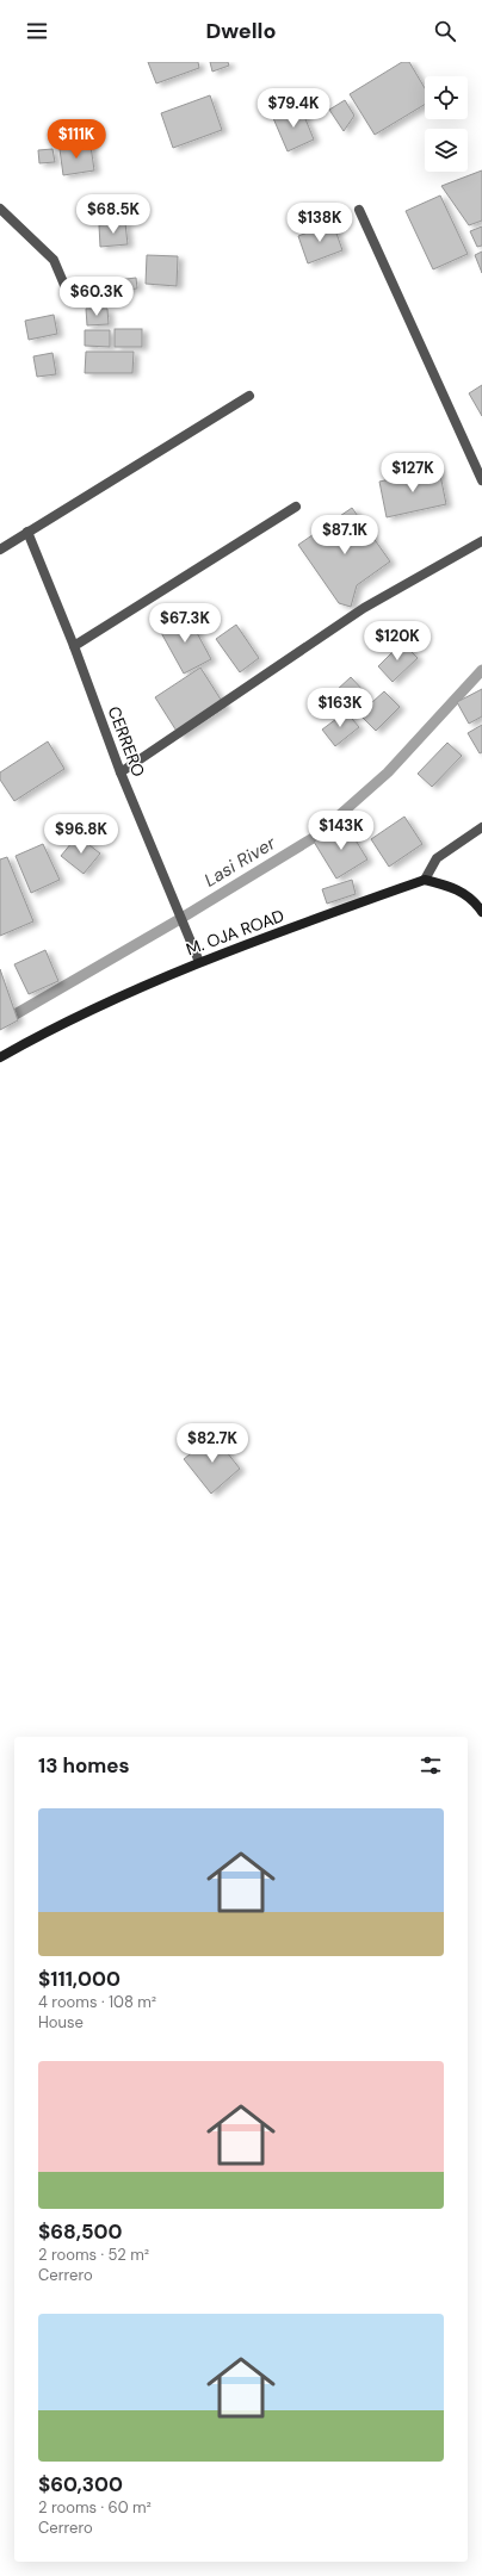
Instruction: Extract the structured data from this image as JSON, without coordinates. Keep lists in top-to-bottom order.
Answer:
{
  "streets": {
    "street": ["CERRERO", "M. OJA ROAD"]
  },
  "crossings": [
    ["CERRERO", "M. OJA ROAD"]
  ],
  "water": ["Lasi River"],
  "page": {
    "header": "Dwello",
    "price": [
      "$79.4K",
      "$111K",
      "$68.5K",
      "$138K",
      "$60.3K",
      "$127K",
      "$87.1K",
      "$67.3K",
      "$120K",
      "$163K",
      "$143K",
      "$96.8K",
      "$82.7K"
    ],
    "heading": "13 homes",
    "list": [
      {
        "name": "$111,000",
        "note": "4 rooms · 108 m² · House"
      },
      {
        "name": "$68,500",
        "note": "2 rooms · 52 m² · Cerrero"
      },
      {
        "name": "$60,300",
        "note": "2 rooms · 60 m² · Cerrero"
      }
    ]
  }
}
